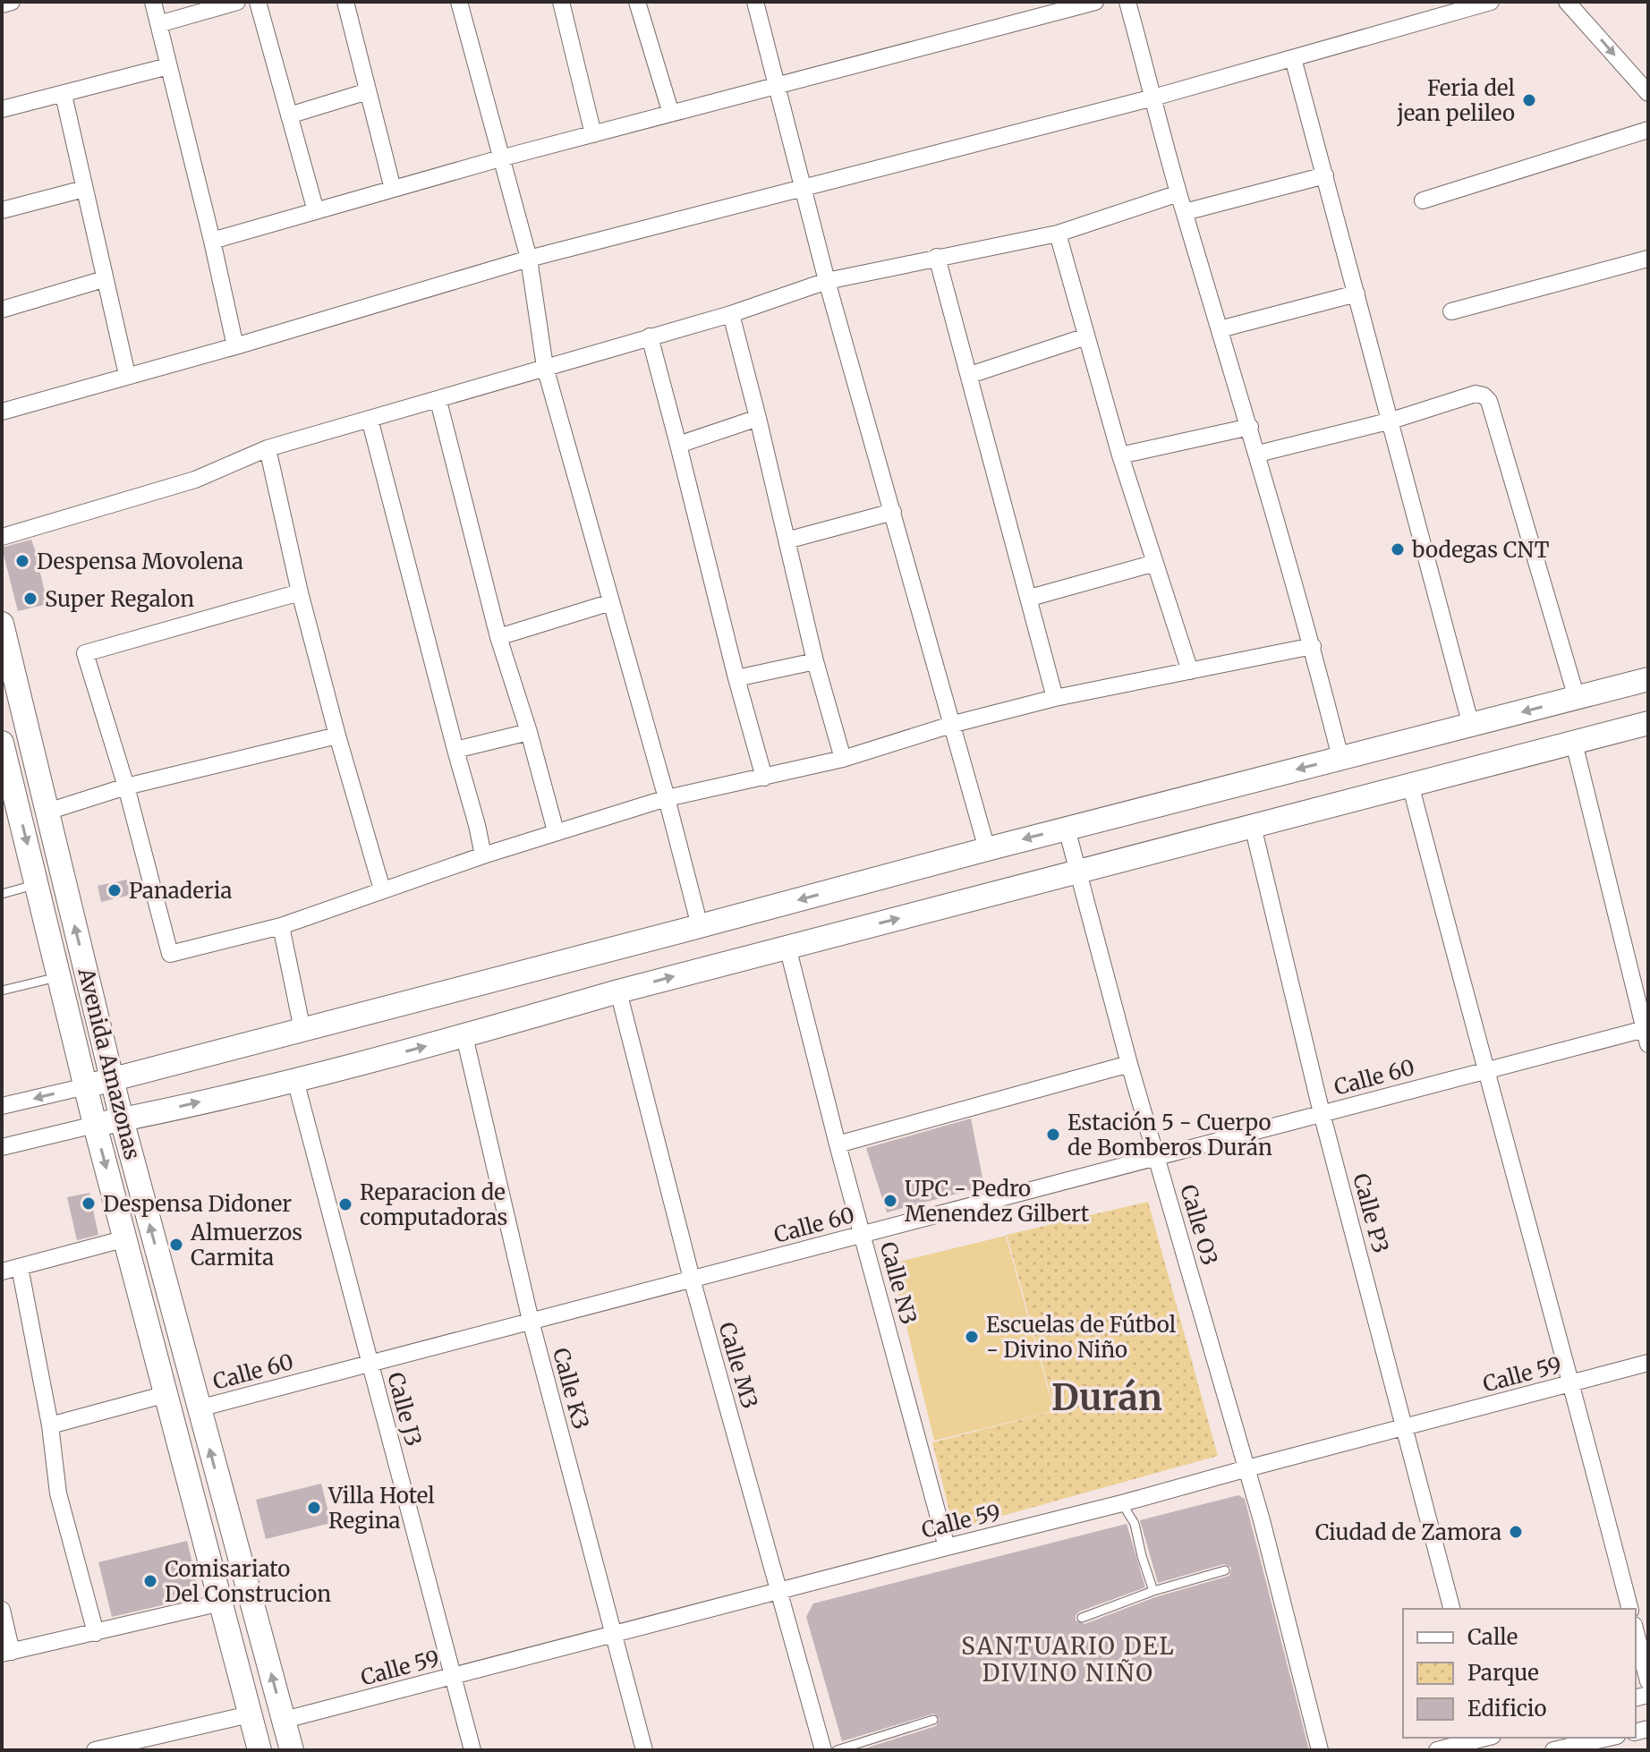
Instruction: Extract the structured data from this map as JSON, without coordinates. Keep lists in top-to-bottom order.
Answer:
{
  "streets": {
    "street": [
      "Avenida Amazonas",
      "Calle 60",
      "Calle P3",
      "Calle O3",
      "Calle N3",
      "Calle M3",
      "Calle 59",
      "Calle K3",
      "Calle J3"
    ]
  },
  "crossings": [
    ["Avenida Amazonas", "Calle 60"],
    ["Avenida Amazonas", "Calle 59"],
    ["Calle 60", "Calle P3"],
    ["Calle 60", "Calle O3"],
    ["Calle 60", "Calle N3"],
    ["Calle 60", "Calle M3"],
    ["Calle 60", "Calle K3"],
    ["Calle 60", "Calle J3"],
    ["Calle P3", "Calle 59"],
    ["Calle O3", "Calle 59"],
    ["Calle N3", "Calle 59"],
    ["Calle M3", "Calle 59"],
    ["Calle 59", "Calle K3"],
    ["Calle 59", "Calle J3"]
  ],
  "districts": ["Durán", "SANTUARIO DEL DIVINO NIÑO"],
  "places": [
    "Feria del jean pelileo",
    "bodegas CNT",
    "Despensa Movolena",
    "Super Regalon",
    "Panaderia",
    "Estación 5 - Cuerpo de Bomberos Durán",
    "UPC - Pedro Menendez Gilbert",
    "Despensa Didoner",
    "Reparacion de computadoras",
    "Almuerzos Carmita",
    "Escuelas de Fútbol - Divino Niño",
    "Villa Hotel Regina",
    "Ciudad de Zamora",
    "Comisariato Del Construcion"
  ],
  "legend": ["Calle", "Parque", "Edificio"]
}
